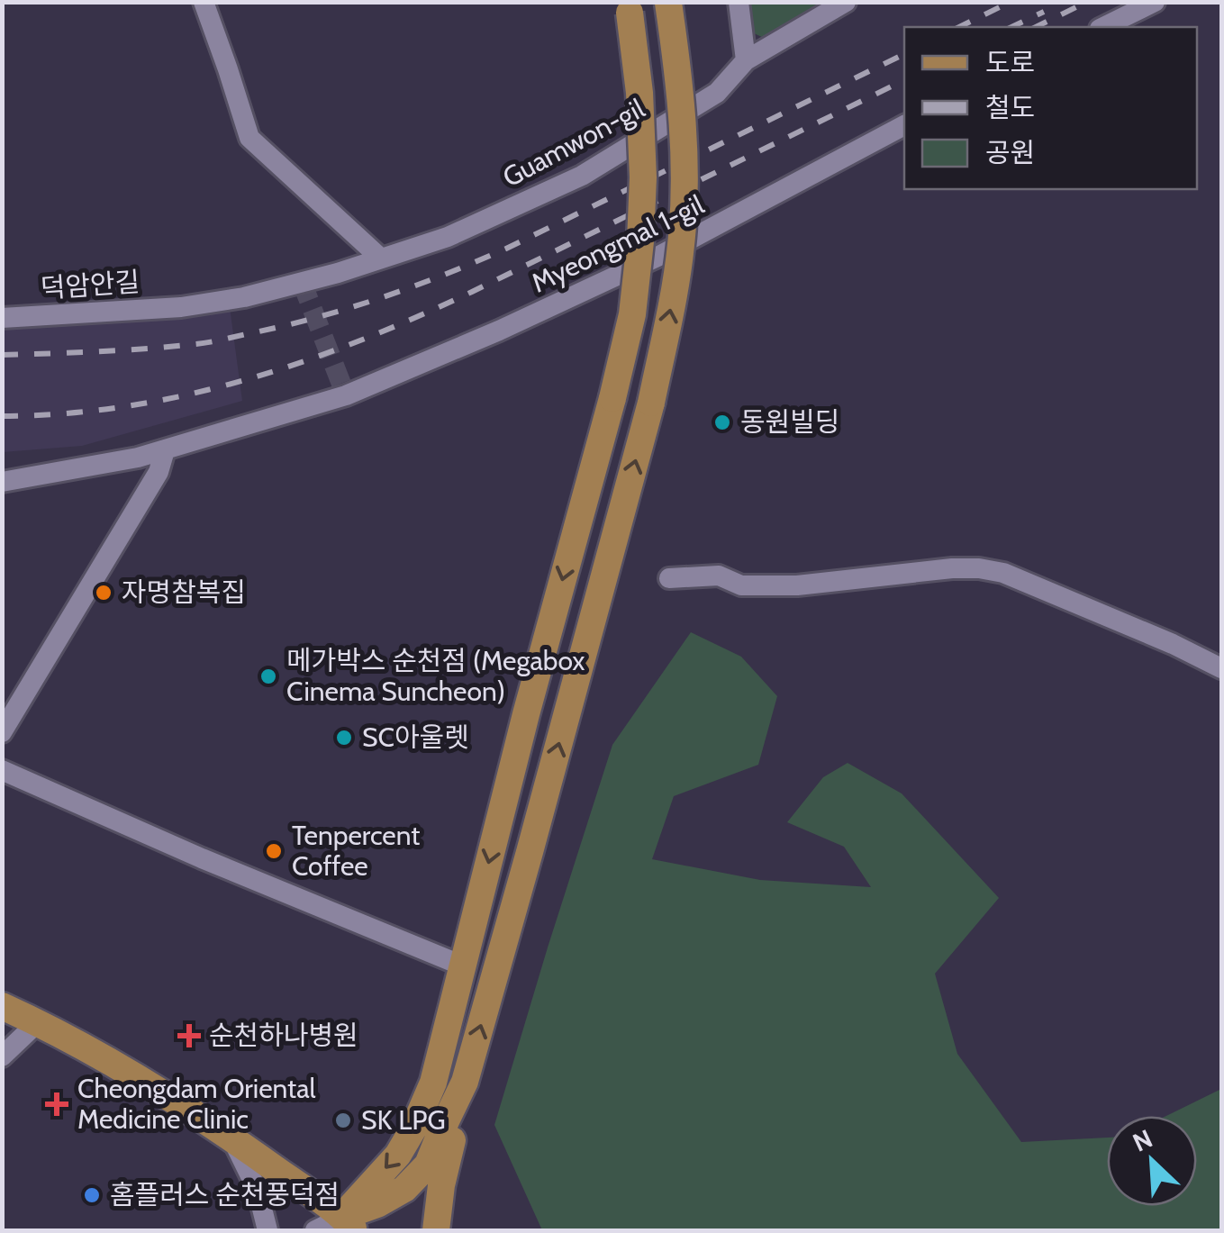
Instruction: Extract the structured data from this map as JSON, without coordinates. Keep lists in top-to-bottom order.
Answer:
{
  "streets": {
    "street": ["Guamwon-gil", "Myeongmal 1-gil", "덕암안길"]
  },
  "crossings": [
    ["Guamwon-gil", "덕암안길"]
  ],
  "places": {
    "other": [
      "동원빌딩",
      "자명참복집",
      "메가박스 순천점 (Megabox Cinema Suncheon)",
      "SC아울렛",
      "Tenpercent Coffee",
      "SK LPG",
      "홈플러스 순천풍덕점"
    ],
    "health": ["순천하나병원", "Cheongdam Oriental Medicine Clinic"]
  },
  "legend": ["도로", "철도", "공원"],
  "north": "top left"
}
